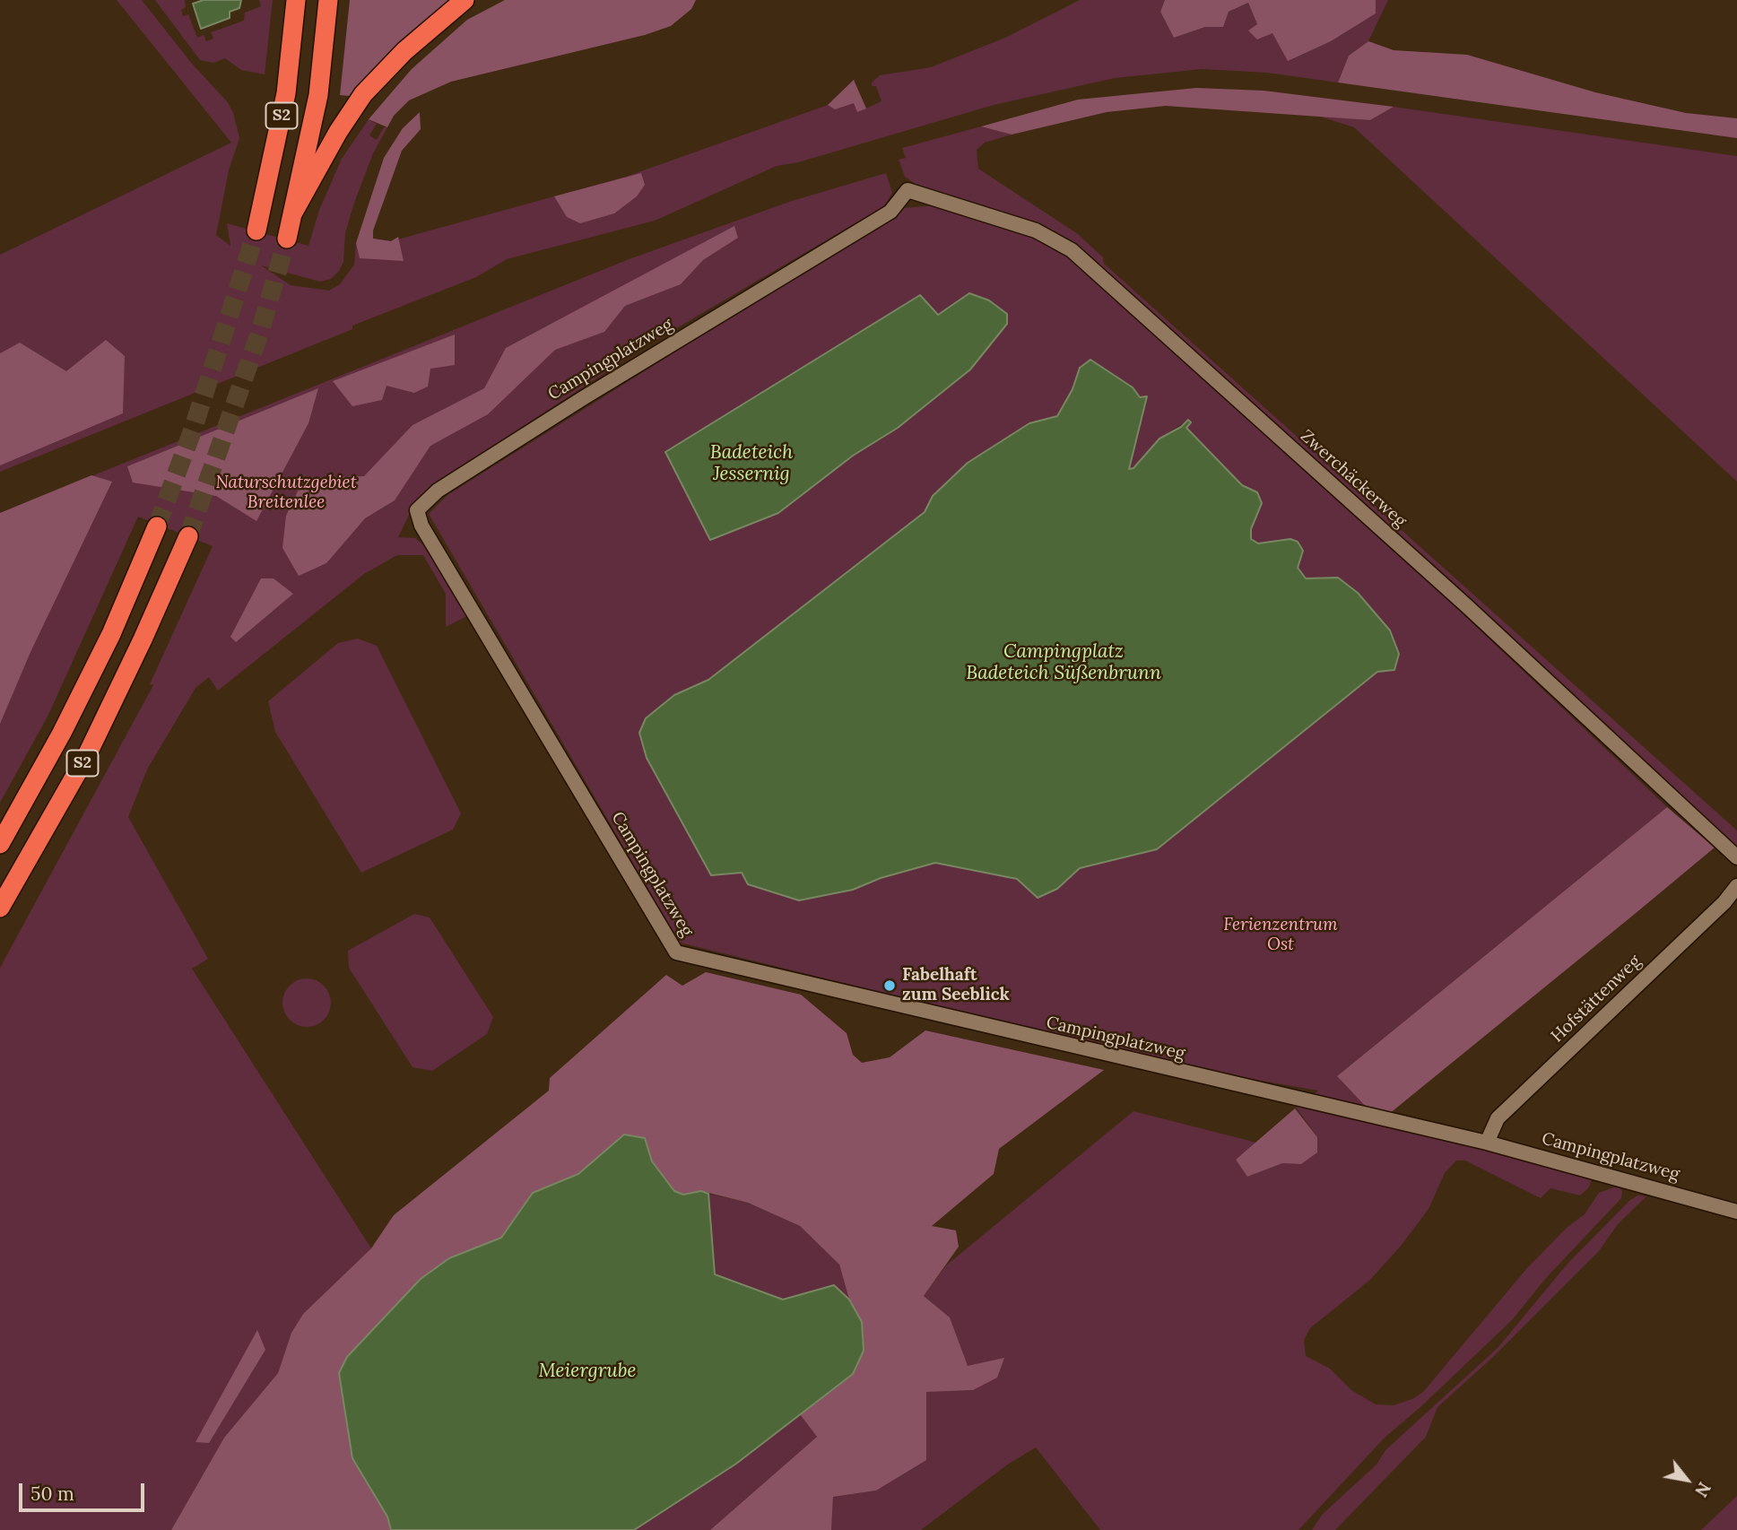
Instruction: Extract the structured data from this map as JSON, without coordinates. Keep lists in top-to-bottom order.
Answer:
{
  "streets": {
    "highway": ["S2"],
    "street": ["Campingplatzweg", "Zwerchäckerweg", "Hofstättenweg"]
  },
  "crossings": [
    ["Campingplatzweg", "Zwerchäckerweg"],
    ["Campingplatzweg", "Hofstättenweg"]
  ],
  "water": ["Badeteich Jessernig", "Campingplatz Badeteich Süßenbrunn", "Meiergrube"],
  "parks": ["Naturschutzgebiet Breitenlee", "Ferienzentrum Ost"],
  "places": ["Fabelhaft zum Seeblick"],
  "scale_bar": "50 m",
  "north": "bottom right"
}
